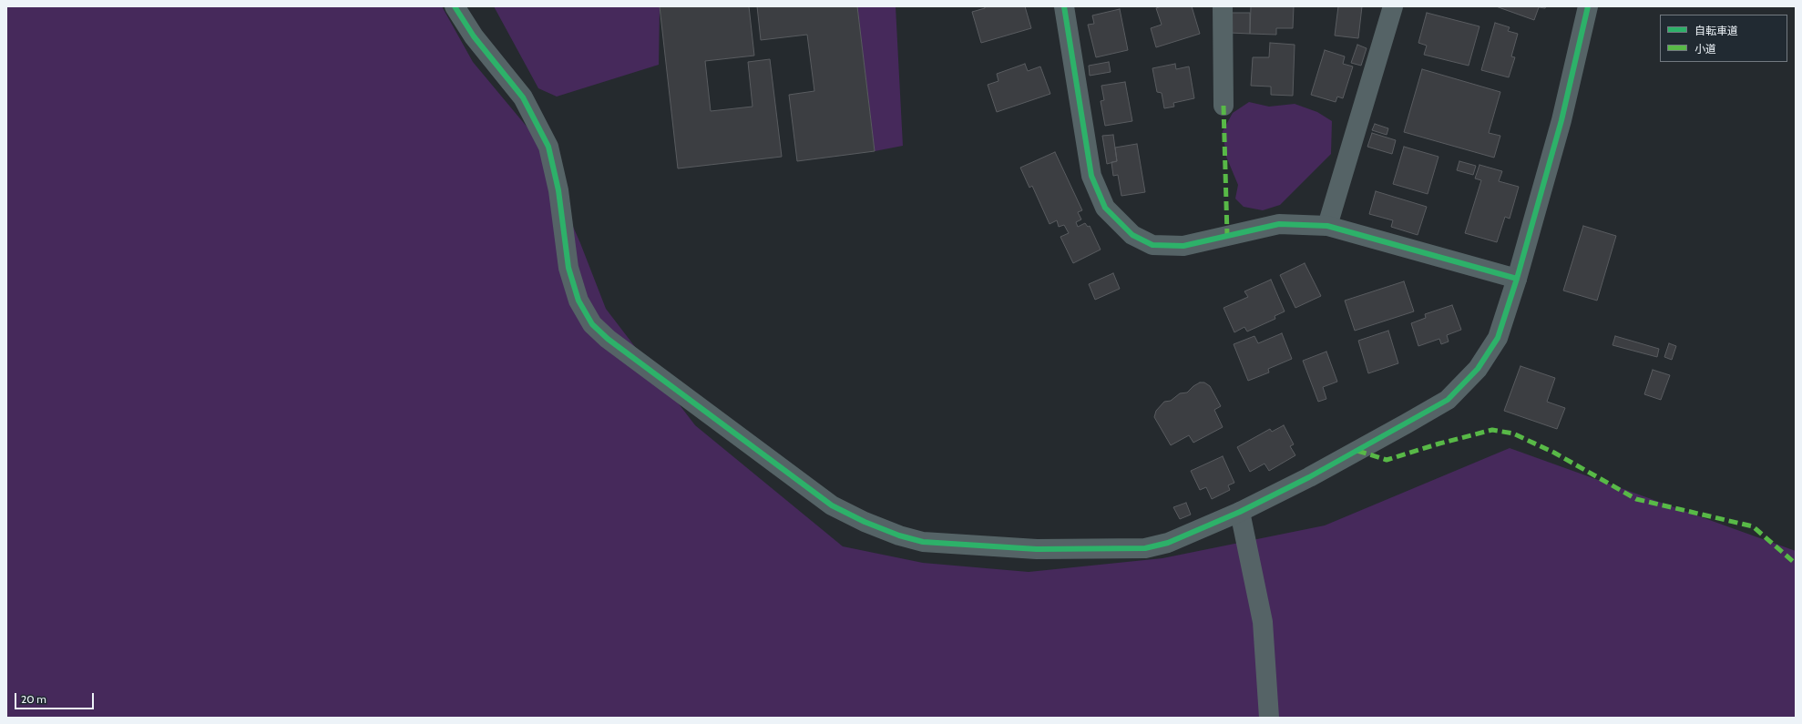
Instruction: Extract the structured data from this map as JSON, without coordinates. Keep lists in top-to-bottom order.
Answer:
{
  "legend": ["自転車道", "小道"],
  "scale_bar": "20 m"
}
